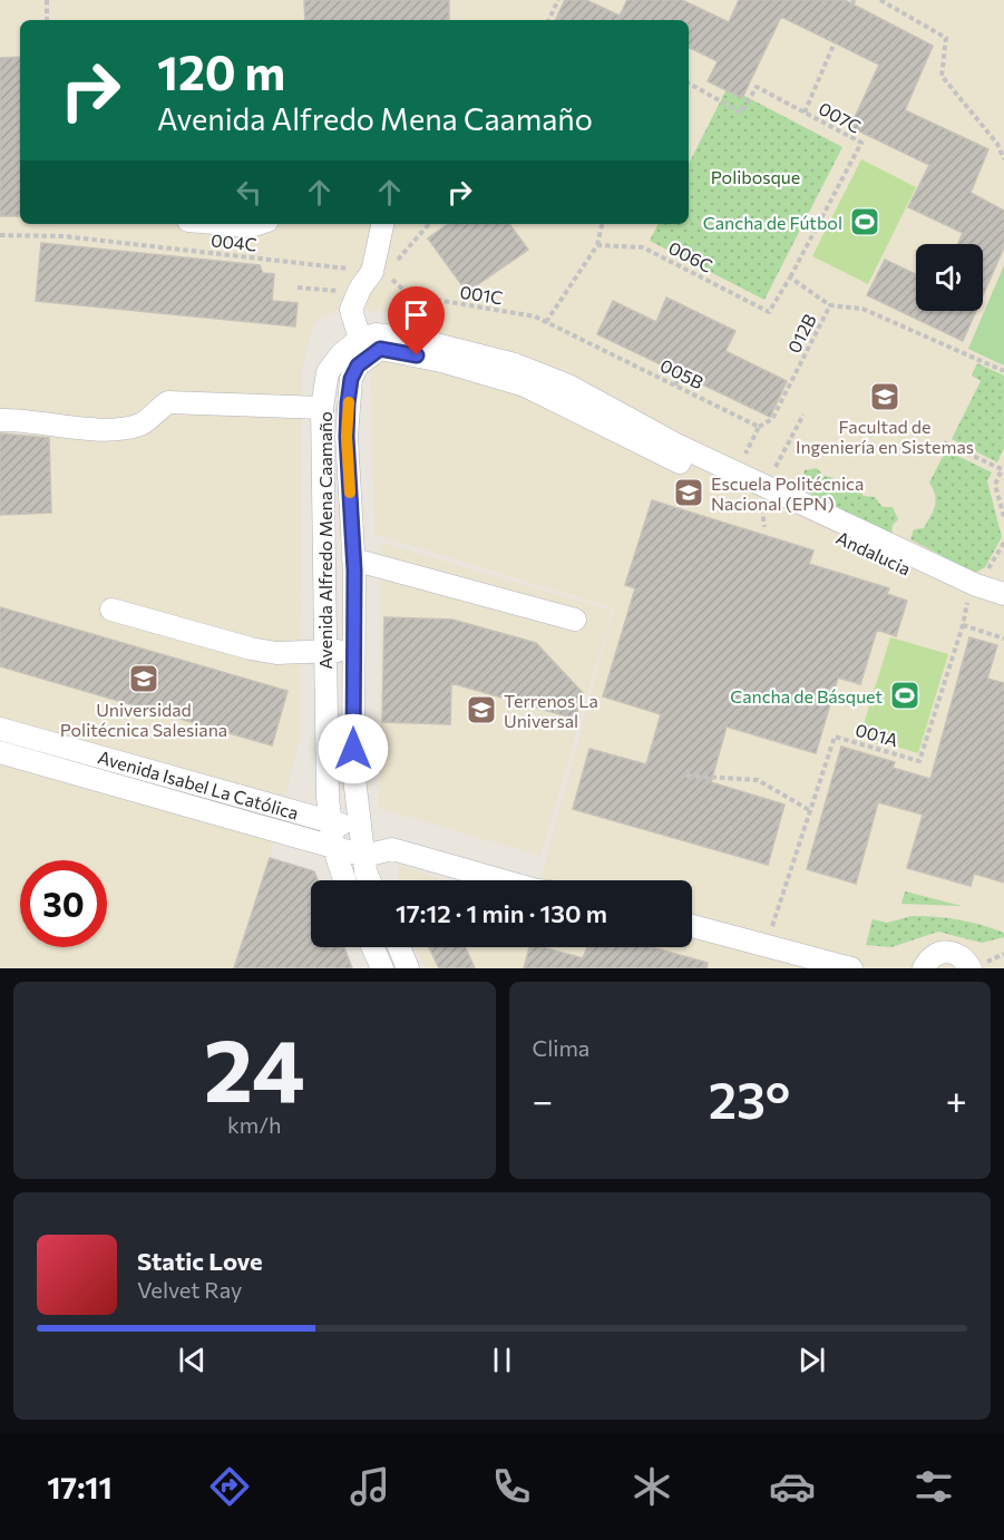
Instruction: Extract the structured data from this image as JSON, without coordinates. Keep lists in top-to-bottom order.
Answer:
{
  "streets": {
    "street": ["Avenida Alfredo Mena Caamaño", "Andalucia", "Avenida Isabel La Católica"],
    "path": [
      "007C",
      "004C",
      "006C",
      "001C",
      "012B",
      "005B",
      "001A"
    ]
  },
  "crossings": [
    ["007C", "006C"],
    ["004C", "001C"],
    ["001C", "005B"],
    ["012B", "005B"],
    ["Avenida Alfredo Mena Caamaño", "Avenida Isabel La Católica"],
    ["Andalucia", "001A"]
  ],
  "parks": ["Polibosque"],
  "places": {
    "sports": ["Cancha de Fútbol", "Cancha de Básquet"],
    "school or university": [
      "Facultad de Ingeniería en Sistemas",
      "Escuela Politécnica Nacional (EPN)",
      "Universidad Politécnica Salesiana",
      "Terrenos La Universal"
    ]
  },
  "page": {
    "turn": ["120 m", "Avenida Alfredo Mena Caamaño"],
    "limit": "30",
    "trip": "17:12 · 1 min · 130 m",
    "tile": [
      ["24", "km/h"],
      "Clima"
    ],
    "heat": ["−", "23°", "+"],
    "song": ["Static Love", "Velvet Ray"],
    "tabs": "17:11"
  }
}
